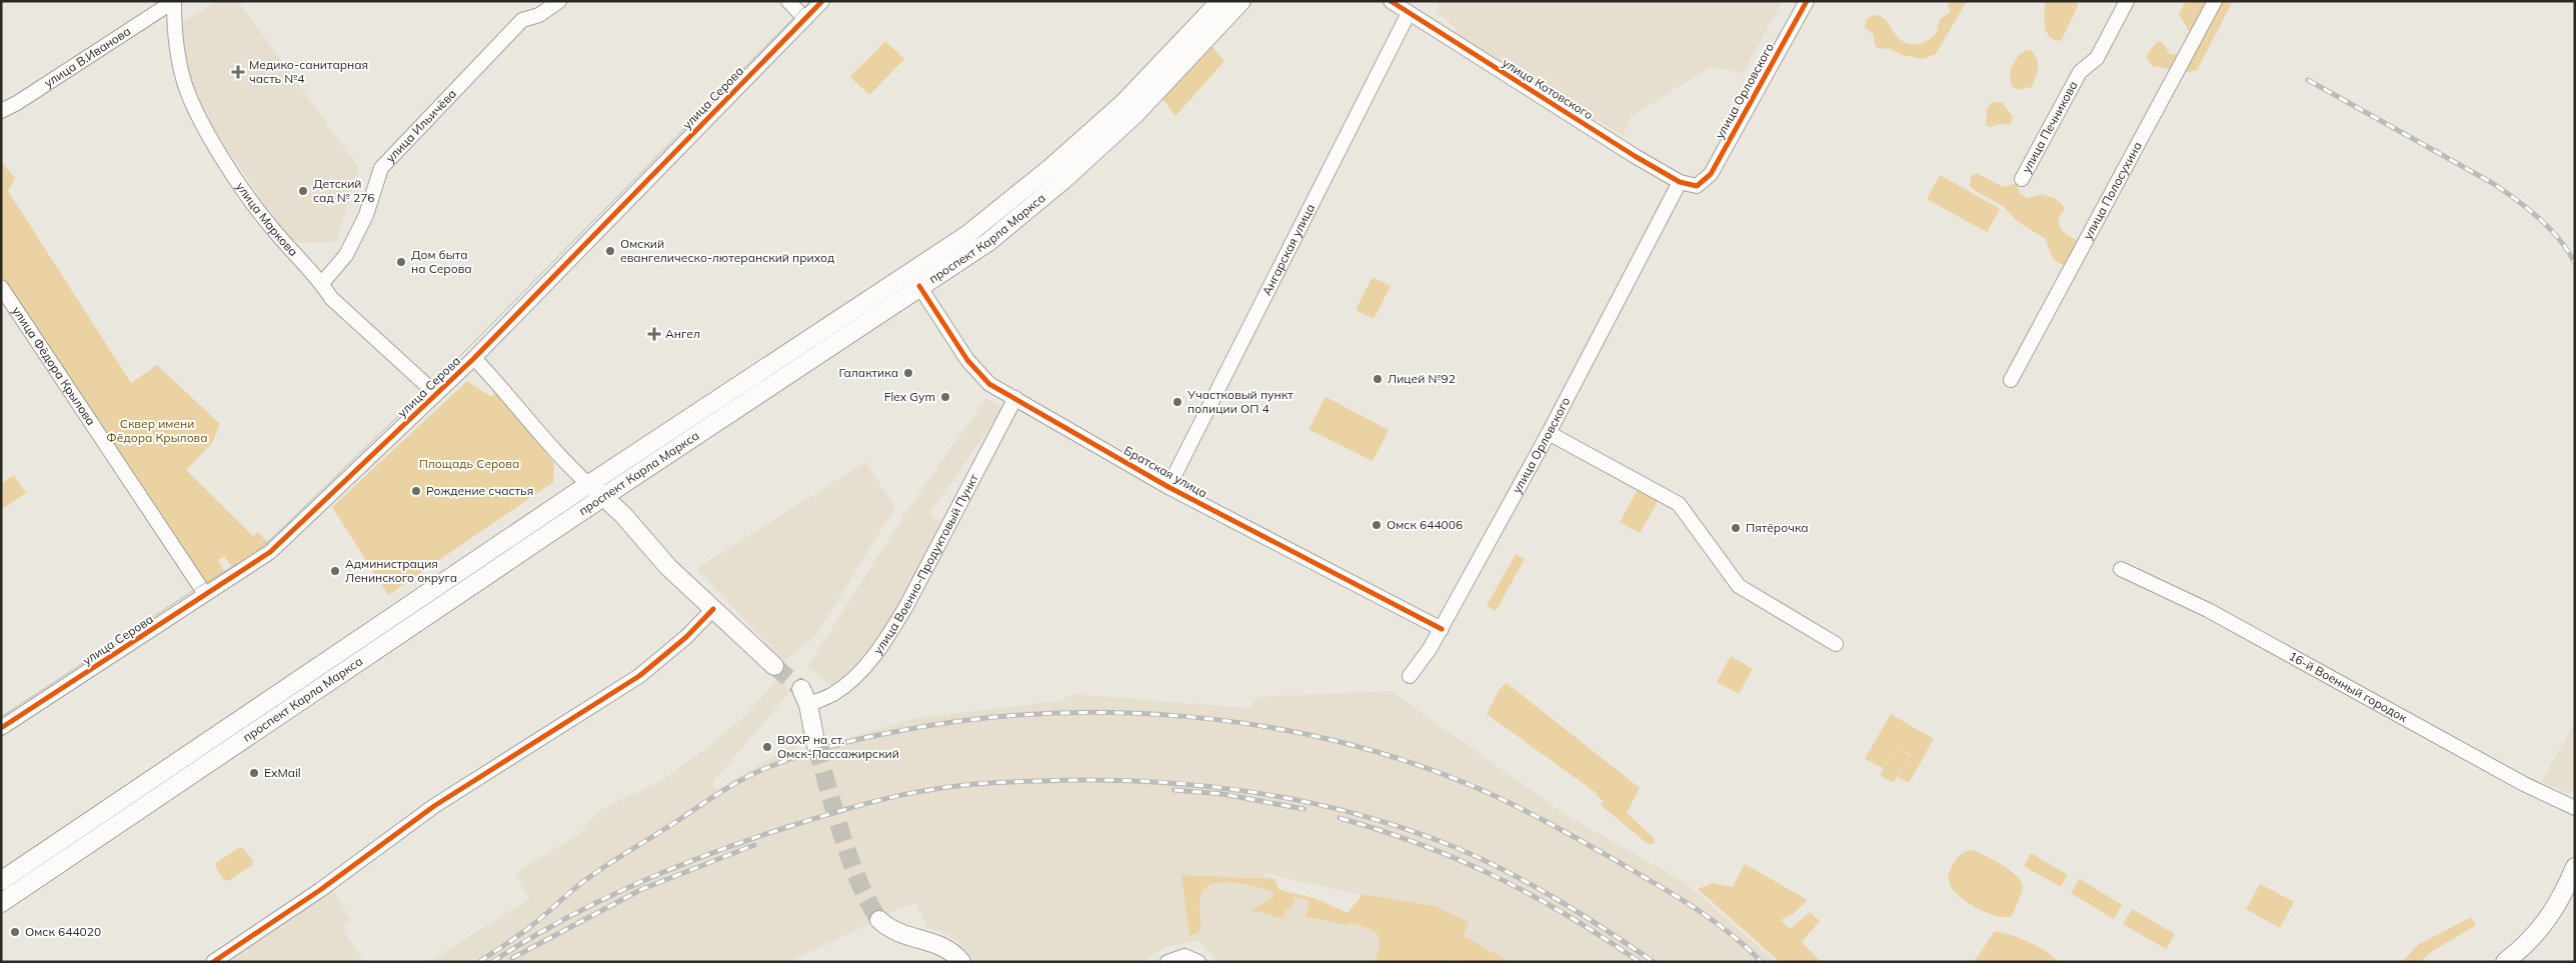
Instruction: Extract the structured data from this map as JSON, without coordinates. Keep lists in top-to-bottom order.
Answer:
{
  "streets": {
    "main road": ["проспект Карла Маркса"],
    "street": [
      "улица В.Иванова",
      "улица Котовского",
      "улица Орловского",
      "улица Серова",
      "улица Ильичёва",
      "улица Печникова",
      "улица Полосухина",
      "улица Маркова",
      "Ангарская улица",
      "улица Фёдора Крылова",
      "Братская улица",
      "улица Военно-Продуктовый Пункт",
      "16-й Военный городок"
    ]
  },
  "crossings": [
    ["улица В.Иванова", "улица Маркова"],
    ["улица Котовского", "улица Орловского"],
    ["улица Котовского", "Ангарская улица"],
    ["улица Орловского", "Братская улица"],
    ["улица Серова", "улица Маркова"],
    ["улица Серова", "улица Фёдора Крылова"],
    ["улица Ильичёва", "улица Маркова"],
    ["проспект Карла Маркса", "Братская улица"],
    ["Ангарская улица", "Братская улица"],
    ["Братская улица", "улица Военно-Продуктовый Пункт"]
  ],
  "parks": ["Сквер имени Фёдора Крылова", "Площадь Серова"],
  "places": {
    "health": ["Медико-санитарная часть №4", "Ангел"],
    "other": [
      "Детский сад № 276",
      "Омский евангелическо-лютеранский приход",
      "Дом быта на Серова",
      "Галактика",
      "Лицей №92",
      "Flex Gym",
      "Участковый пункт полиции ОП 4",
      "Рождение счастья",
      "Омск 644006",
      "Пятёрочка",
      "Администрация Ленинского округа",
      "ВОХР на ст. Омск-Пассажирский",
      "ExMail",
      "Омск 644020"
    ]
  }
}
